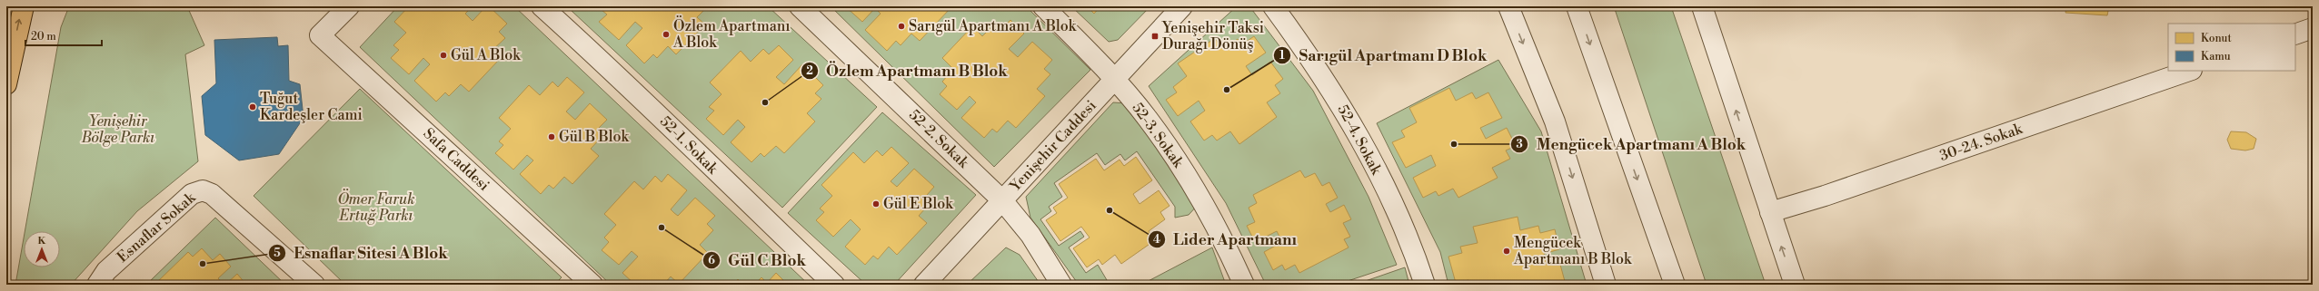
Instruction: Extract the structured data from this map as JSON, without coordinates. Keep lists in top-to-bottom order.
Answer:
{
  "streets": {
    "street": [
      "52-3. Sokak",
      "52-2. Sokak",
      "52-4. Sokak",
      "30-24. Sokak",
      "52-1. Sokak",
      "Yenişehir Caddesi",
      "Safa Caddesi",
      "Esnaflar Sokak"
    ]
  },
  "crossings": [
    ["52-3. Sokak", "Yenişehir Caddesi"],
    ["52-2. Sokak", "Yenişehir Caddesi"]
  ],
  "parks": ["Yenişehir Bölge Parkı", "Ömer Faruk Ertuğ Parkı"],
  "places": {
    "other": [
      "Sarıgül Apartmanı A Blok",
      "Özlem Apartmanı A Blok",
      "Gül A Blok",
      "Sarıgül Apartmanı D Blok",
      "Özlem Apartmanı B Blok",
      "Tuğut Kardeşler Cami",
      "Gül B Blok",
      "Mengücek Apartmanı A Blok",
      "Gül E Blok",
      "Lider Apartmanı",
      "Gül C Blok",
      "Mengücek Apartmanı B Blok",
      "Esnaflar Sitesi A Blok"
    ],
    "transit": ["Yenişehir Taksi Durağı Dönüş"]
  },
  "legend": ["Konut", "Kamu"],
  "scale_bar": "20 m",
  "north": "top"
}
